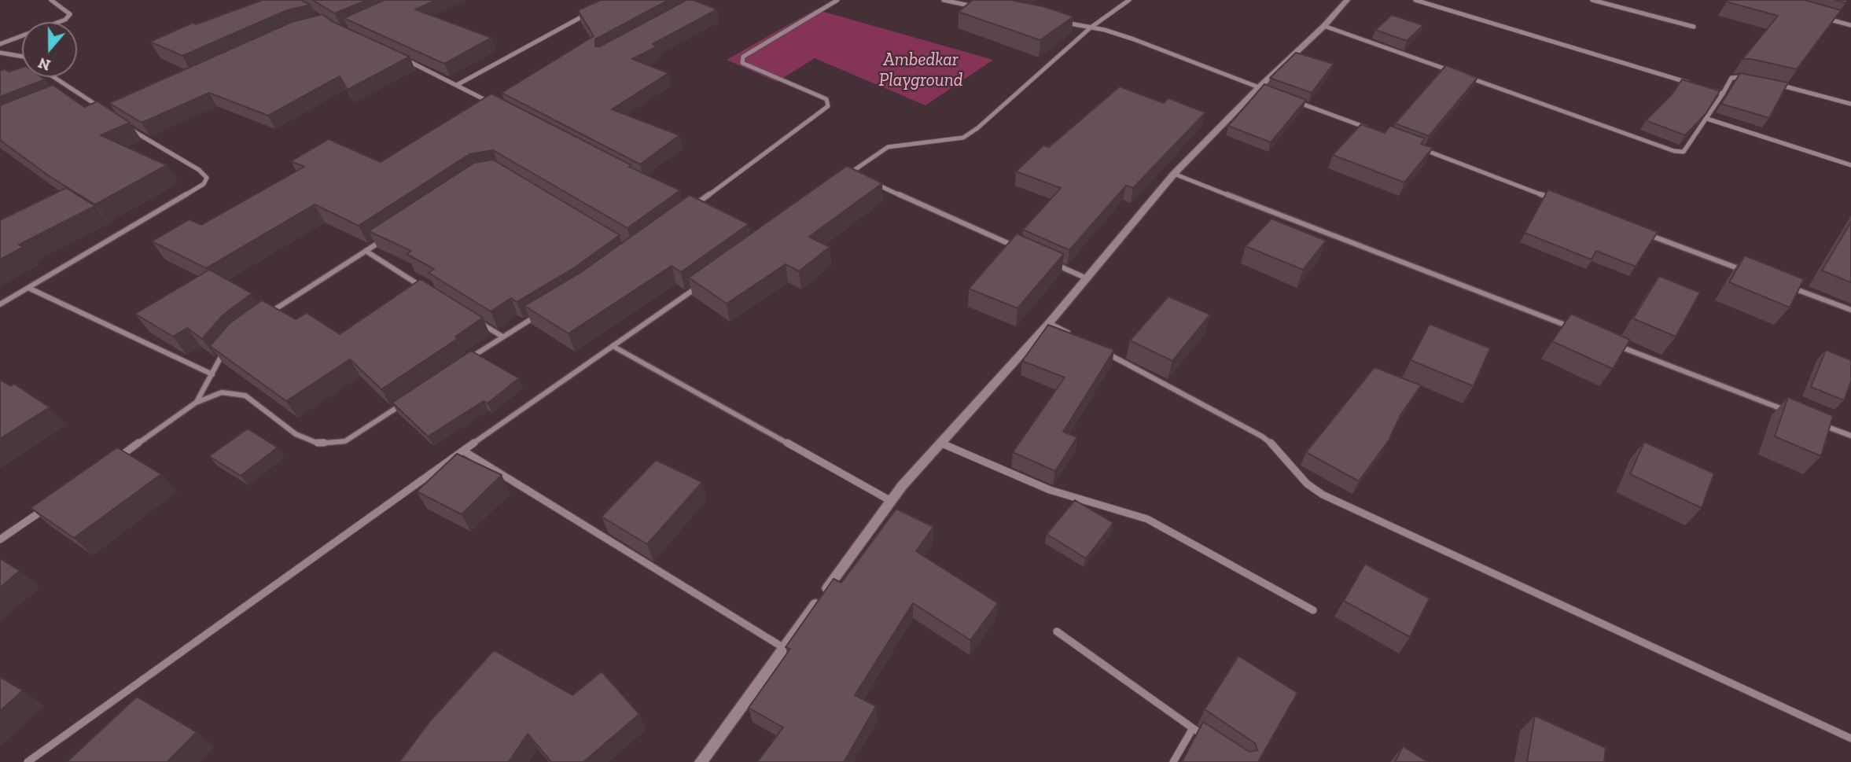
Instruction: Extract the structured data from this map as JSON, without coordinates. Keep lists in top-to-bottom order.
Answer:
{
  "parks": ["Ambedkar Playground"],
  "north": "bottom"
}
